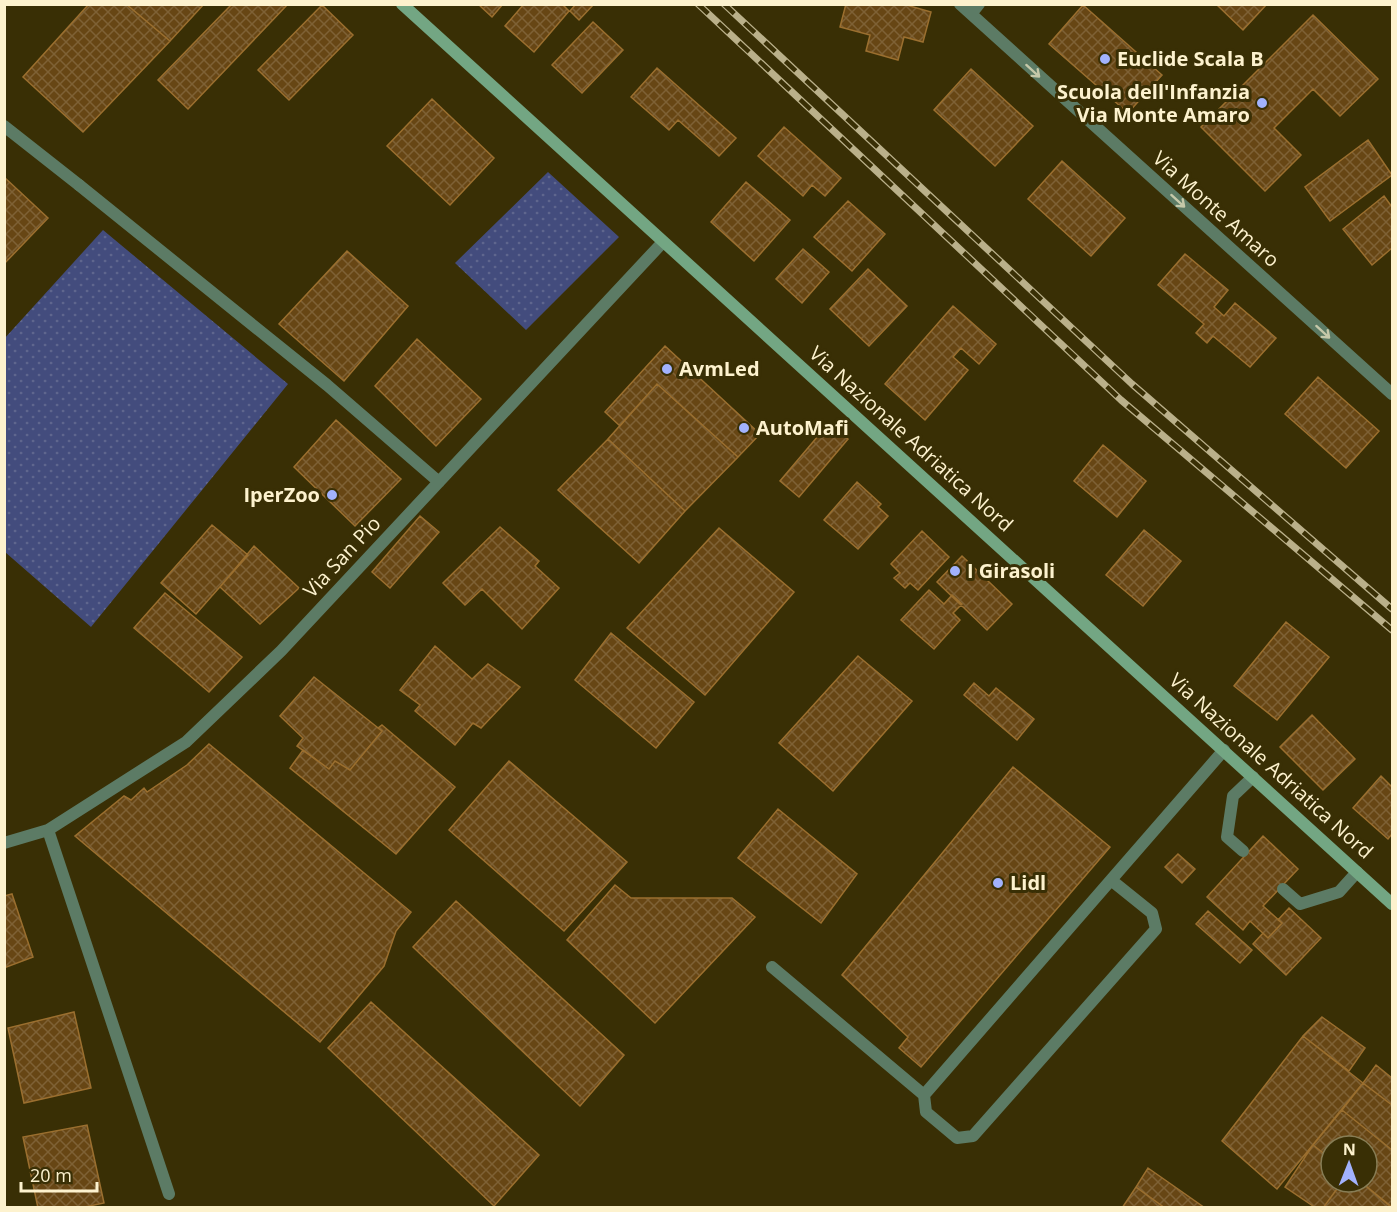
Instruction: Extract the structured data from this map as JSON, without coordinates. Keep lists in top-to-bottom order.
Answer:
{
  "streets": {
    "main road": ["Via Nazionale Adriatica Nord"],
    "street": ["Via Monte Amaro", "Via San Pio"]
  },
  "crossings": [
    ["Via Nazionale Adriatica Nord", "Via San Pio"]
  ],
  "one_way": ["Via Monte Amaro"],
  "places": [
    "Euclide Scala B",
    "Scuola dell'Infanzia Via Monte Amaro",
    "AvmLed",
    "AutoMafi",
    "IperZoo",
    "I Girasoli",
    "Lidl"
  ],
  "scale_bar": "20 m",
  "north": "top"
}
